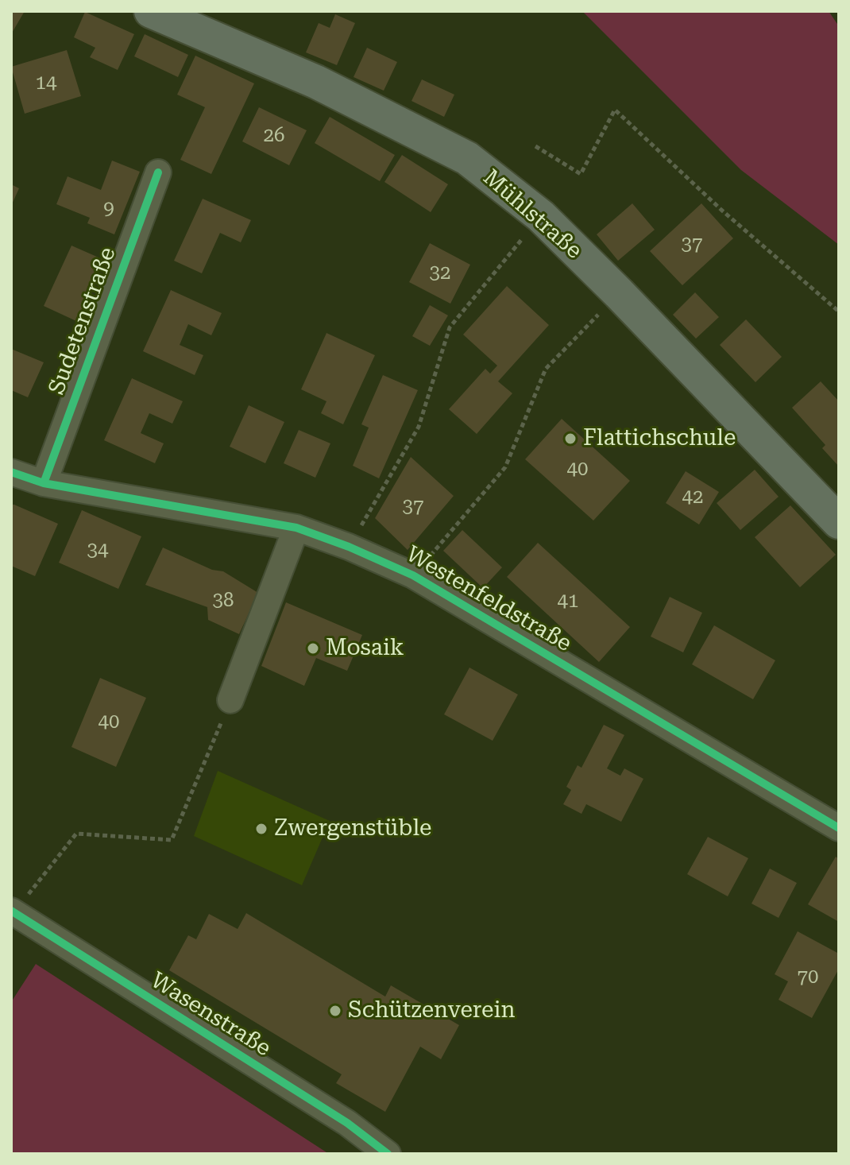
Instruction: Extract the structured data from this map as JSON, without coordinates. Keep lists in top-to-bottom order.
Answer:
{
  "streets": {
    "main road": ["Mühlstraße"],
    "street": ["Sudetenstraße", "Westenfeldstraße", "Wasenstraße"]
  },
  "crossings": [
    ["Sudetenstraße", "Westenfeldstraße"]
  ],
  "places": [
    "Flattichschule",
    "Mosaik",
    "Zwergenstüble",
    "Schützenverein"
  ],
  "house_numbers": [
    "14",
    "26",
    "9",
    "37",
    "32",
    "40",
    "42",
    "37",
    "34",
    "38",
    "41",
    "40",
    "70"
  ]
}
